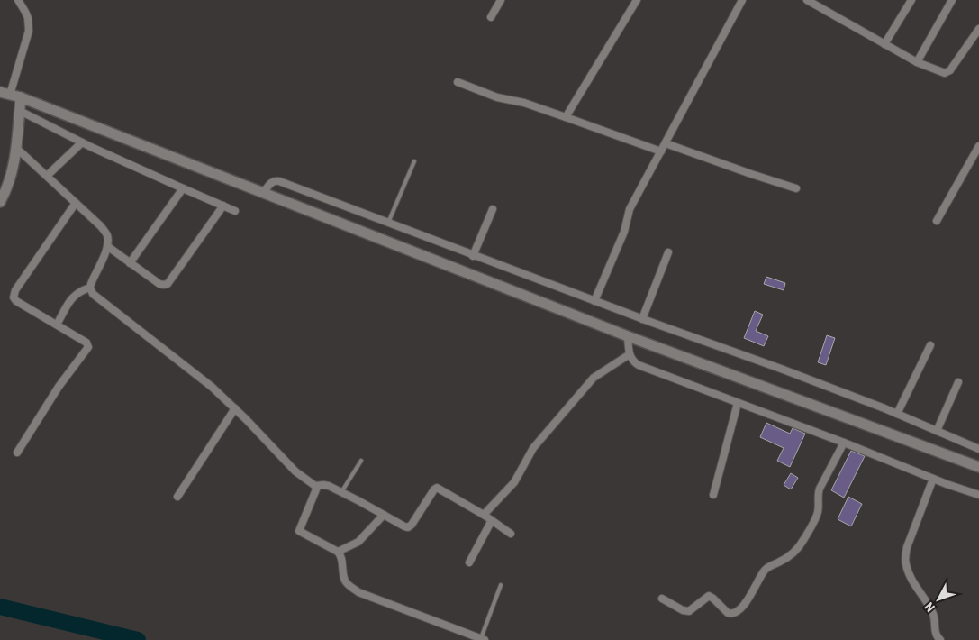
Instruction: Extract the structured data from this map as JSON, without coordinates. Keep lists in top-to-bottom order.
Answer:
{
  "north": "bottom left"
}
